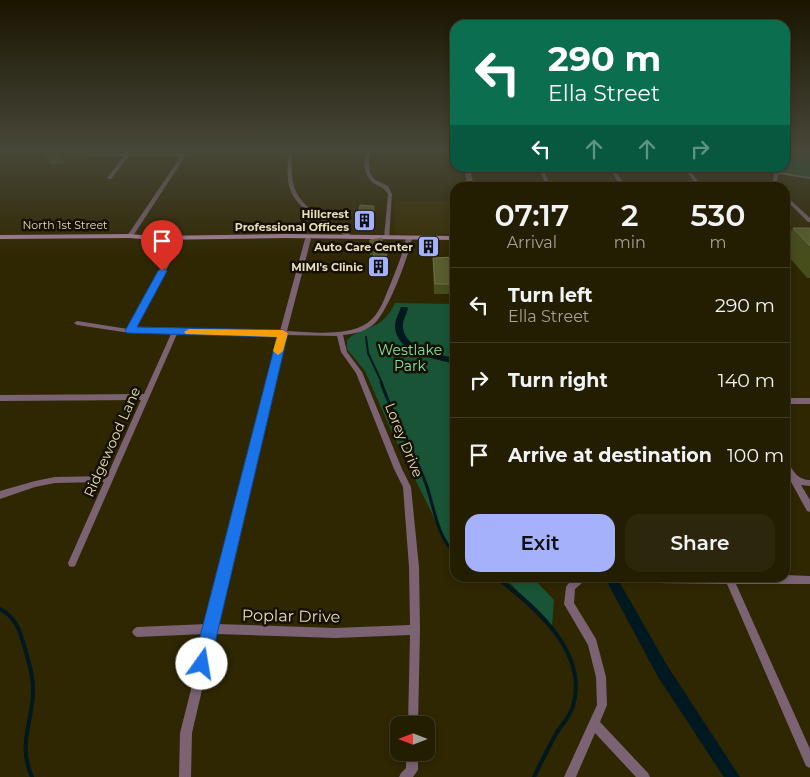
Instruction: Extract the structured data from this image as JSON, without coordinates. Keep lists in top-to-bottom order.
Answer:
{
  "streets": {
    "main road": ["North 1st Street"],
    "street": ["Lorey Drive", "Ridgewood Lane", "Poplar Drive"]
  },
  "crossings": [
    ["Lorey Drive", "Poplar Drive"]
  ],
  "parks": ["Westlake Park"],
  "places": {
    "building": ["Hillcrest Professional Offices", "Auto Care Center", "MIMI's Clinic"]
  },
  "north": "left",
  "page": {
    "turn": ["290 m", "Ella Street"],
    "eta": [
      "07:17",
      "Arrival",
      "2",
      "min",
      "530",
      "m"
    ],
    "list": [
      {
        "name": "Turn left",
        "note": "Ella Street",
        "value": "290 m"
      },
      {
        "name": "Turn right",
        "value": "140 m"
      },
      {
        "name": "Arrive at destination",
        "value": "100 m"
      }
    ],
    "buttons": ["Exit", "Share"]
  }
}
